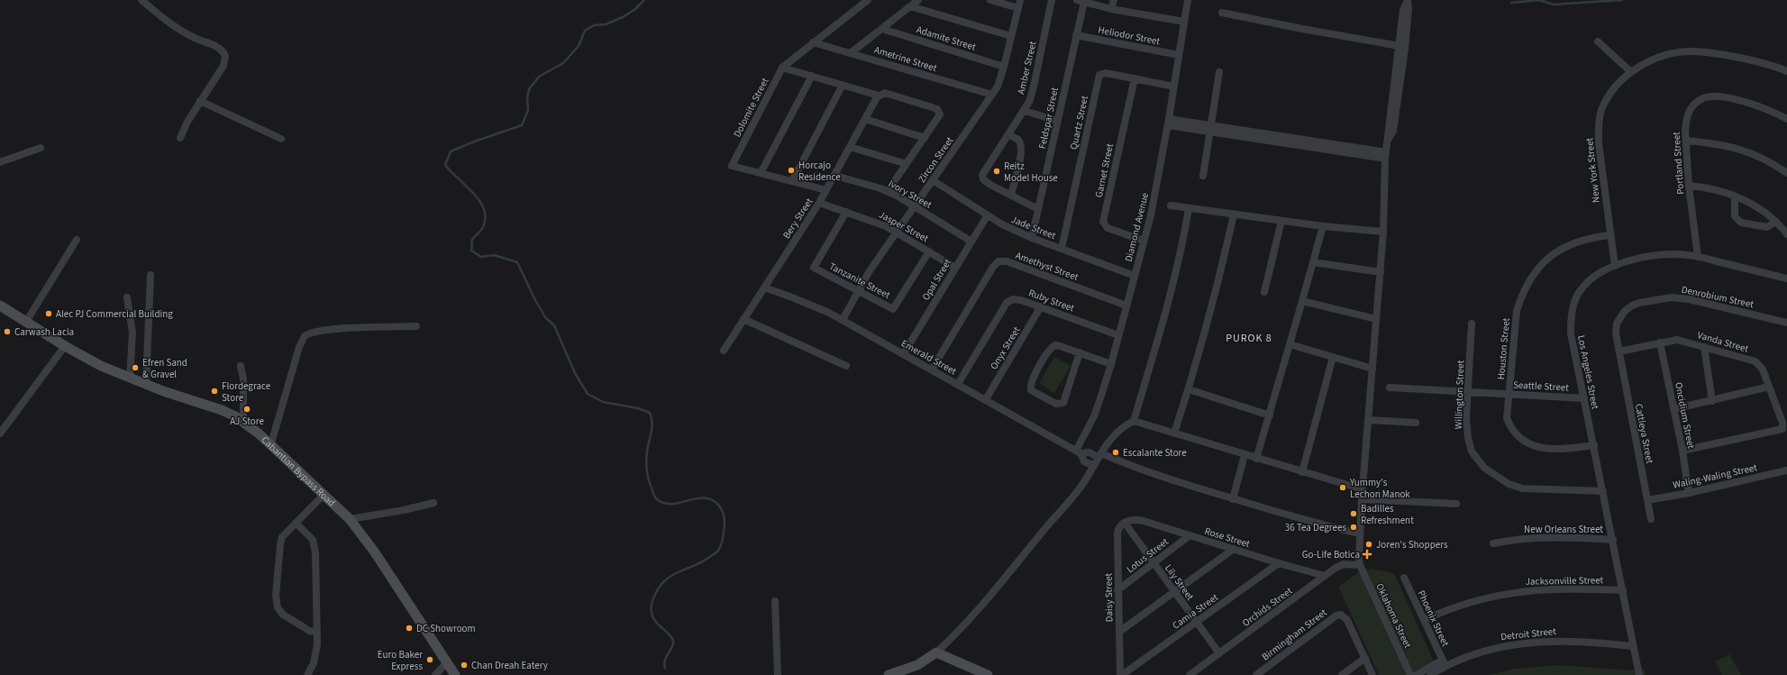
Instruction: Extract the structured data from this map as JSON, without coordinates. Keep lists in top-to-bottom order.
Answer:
{
  "streets": {
    "main road": ["Cabantian Bypass Road"],
    "street": [
      "Heliodor Street",
      "Adamite Street",
      "Ametrine Street",
      "Amber Street",
      "Dolomite Street",
      "Feldspar Street",
      "Quartz Street",
      "Zircon Street",
      "Portland Street",
      "Garnet Street",
      "New York Street",
      "Ivory Street",
      "Bery Street",
      "Jasper Street",
      "Jade Street",
      "Diamond Avenue",
      "Amethyst Street",
      "Opal Street",
      "Tanzanite Street",
      "Denrobium Street",
      "Ruby Street",
      "Vanda Street",
      "Onyx Street",
      "Houston Street",
      "Emerald Street",
      "Los Angeles Street",
      "Seattle Street",
      "Willington Street",
      "Oncidium Street",
      "Cattleya Street",
      "Waling-Waling Street",
      "New Orleans Street",
      "Rose Street",
      "Lotus Street",
      "Jacksonville Street",
      "Lily Street",
      "Daisy Street",
      "Orchids Street",
      "Camia Street",
      "Oklahoma Street",
      "Phoenix Street",
      "Detroit Street",
      "Birmingham Street"
    ]
  },
  "crossings": [
    ["Heliodor Street", "Feldspar Street"],
    ["Heliodor Street", "Diamond Avenue"],
    ["Adamite Street", "Zircon Street"],
    ["Ametrine Street", "Dolomite Street"],
    ["Ametrine Street", "Zircon Street"],
    ["Amber Street", "Feldspar Street"],
    ["Dolomite Street", "Bery Street"],
    ["Feldspar Street", "Jade Street"],
    ["Quartz Street", "Garnet Street"],
    ["Quartz Street", "Jade Street"],
    ["Quartz Street", "Diamond Avenue"],
    ["Zircon Street", "Ivory Street"],
    ["Zircon Street", "Jasper Street"],
    ["Zircon Street", "Jade Street"],
    ["Zircon Street", "Tanzanite Street"],
    ["Zircon Street", "Emerald Street"],
    ["Portland Street", "Los Angeles Street"],
    ["Garnet Street", "Diamond Avenue"],
    ["New York Street", "Houston Street"],
    ["New York Street", "Los Angeles Street"],
    ["Ivory Street", "Bery Street"],
    ["Ivory Street", "Opal Street"],
    ["Bery Street", "Jasper Street"],
    ["Bery Street", "Emerald Street"],
    ["Jasper Street", "Opal Street"],
    ["Jasper Street", "Tanzanite Street"],
    ["Jade Street", "Diamond Avenue"],
    ["Jade Street", "Opal Street"],
    ["Diamond Avenue", "Amethyst Street"],
    ["Diamond Avenue", "Ruby Street"],
    ["Diamond Avenue", "Emerald Street"],
    ["Amethyst Street", "Emerald Street"],
    ["Opal Street", "Emerald Street"],
    ["Denrobium Street", "Vanda Street"],
    ["Denrobium Street", "Cattleya Street"],
    ["Ruby Street", "Onyx Street"],
    ["Ruby Street", "Emerald Street"],
    ["Vanda Street", "Oncidium Street"],
    ["Vanda Street", "Cattleya Street"],
    ["Onyx Street", "Emerald Street"],
    ["Houston Street", "Los Angeles Street"],
    ["Houston Street", "Seattle Street"],
    ["Los Angeles Street", "Seattle Street"],
    ["Los Angeles Street", "Willington Street"],
    ["Los Angeles Street", "New Orleans Street"],
    ["Los Angeles Street", "Jacksonville Street"],
    ["Los Angeles Street", "Detroit Street"],
    ["Seattle Street", "Willington Street"],
    ["Oncidium Street", "Waling-Waling Street"],
    ["Cattleya Street", "Waling-Waling Street"],
    ["Rose Street", "Lotus Street"],
    ["Rose Street", "Lily Street"],
    ["Rose Street", "Daisy Street"],
    ["Rose Street", "Orchids Street"],
    ["Rose Street", "Camia Street"],
    ["Lotus Street", "Lily Street"],
    ["Lotus Street", "Daisy Street"],
    ["Jacksonville Street", "Phoenix Street"],
    ["Lily Street", "Daisy Street"],
    ["Lily Street", "Orchids Street"],
    ["Lily Street", "Camia Street"],
    ["Daisy Street", "Camia Street"],
    ["Orchids Street", "Oklahoma Street"],
    ["Phoenix Street", "Detroit Street"]
  ],
  "districts": ["PUROK 8"],
  "places": {
    "other": [
      "Horcajo Residence",
      "Reitz Model House",
      "Alec PJ Commercial Building",
      "Carwash Lacia",
      "Efren Sand & Gravel",
      "Flordegrace Store",
      "AJ Store",
      "Escalante Store",
      "Yummy's Lechon Manok",
      "Badilles Refreshment",
      "36 Tea Degrees",
      "Joren's Shoppers",
      "DC Showroom",
      "Euro Baker Express",
      "Chan Dreah Eatery"
    ],
    "health": ["Go-Life Botica"]
  }
}
